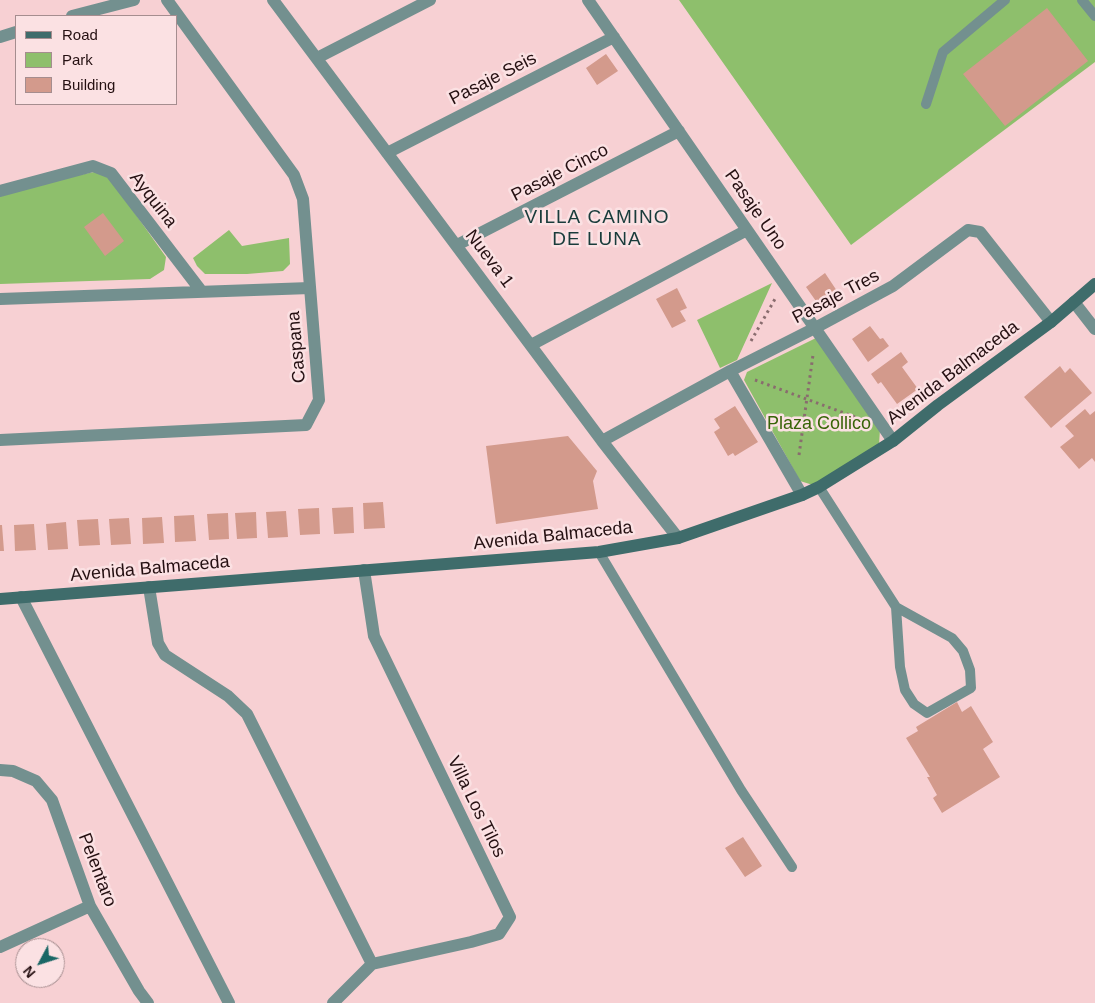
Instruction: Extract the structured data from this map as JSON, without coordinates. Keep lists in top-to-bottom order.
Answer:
{
  "streets": {
    "main road": ["Avenida Balmaceda"],
    "street": [
      "Pasaje Seis",
      "Pasaje Cinco",
      "Ayquina",
      "Pasaje Uno",
      "Nueva 1",
      "Pasaje Tres",
      "Caspana",
      "Villa Los Tilos",
      "Pelentaro"
    ]
  },
  "crossings": [
    ["Pasaje Seis", "Pasaje Uno"],
    ["Pasaje Seis", "Nueva 1"],
    ["Pasaje Cinco", "Pasaje Uno"],
    ["Pasaje Cinco", "Nueva 1"],
    ["Pasaje Uno", "Pasaje Tres"],
    ["Pasaje Uno", "Avenida Balmaceda"],
    ["Nueva 1", "Pasaje Tres"],
    ["Nueva 1", "Avenida Balmaceda"],
    ["Pasaje Tres", "Avenida Balmaceda"],
    ["Avenida Balmaceda", "Villa Los Tilos"]
  ],
  "districts": ["VILLA CAMINO DE LUNA"],
  "parks": ["Plaza Collico"],
  "legend": ["Road", "Park", "Building"],
  "north": "bottom left"
}
